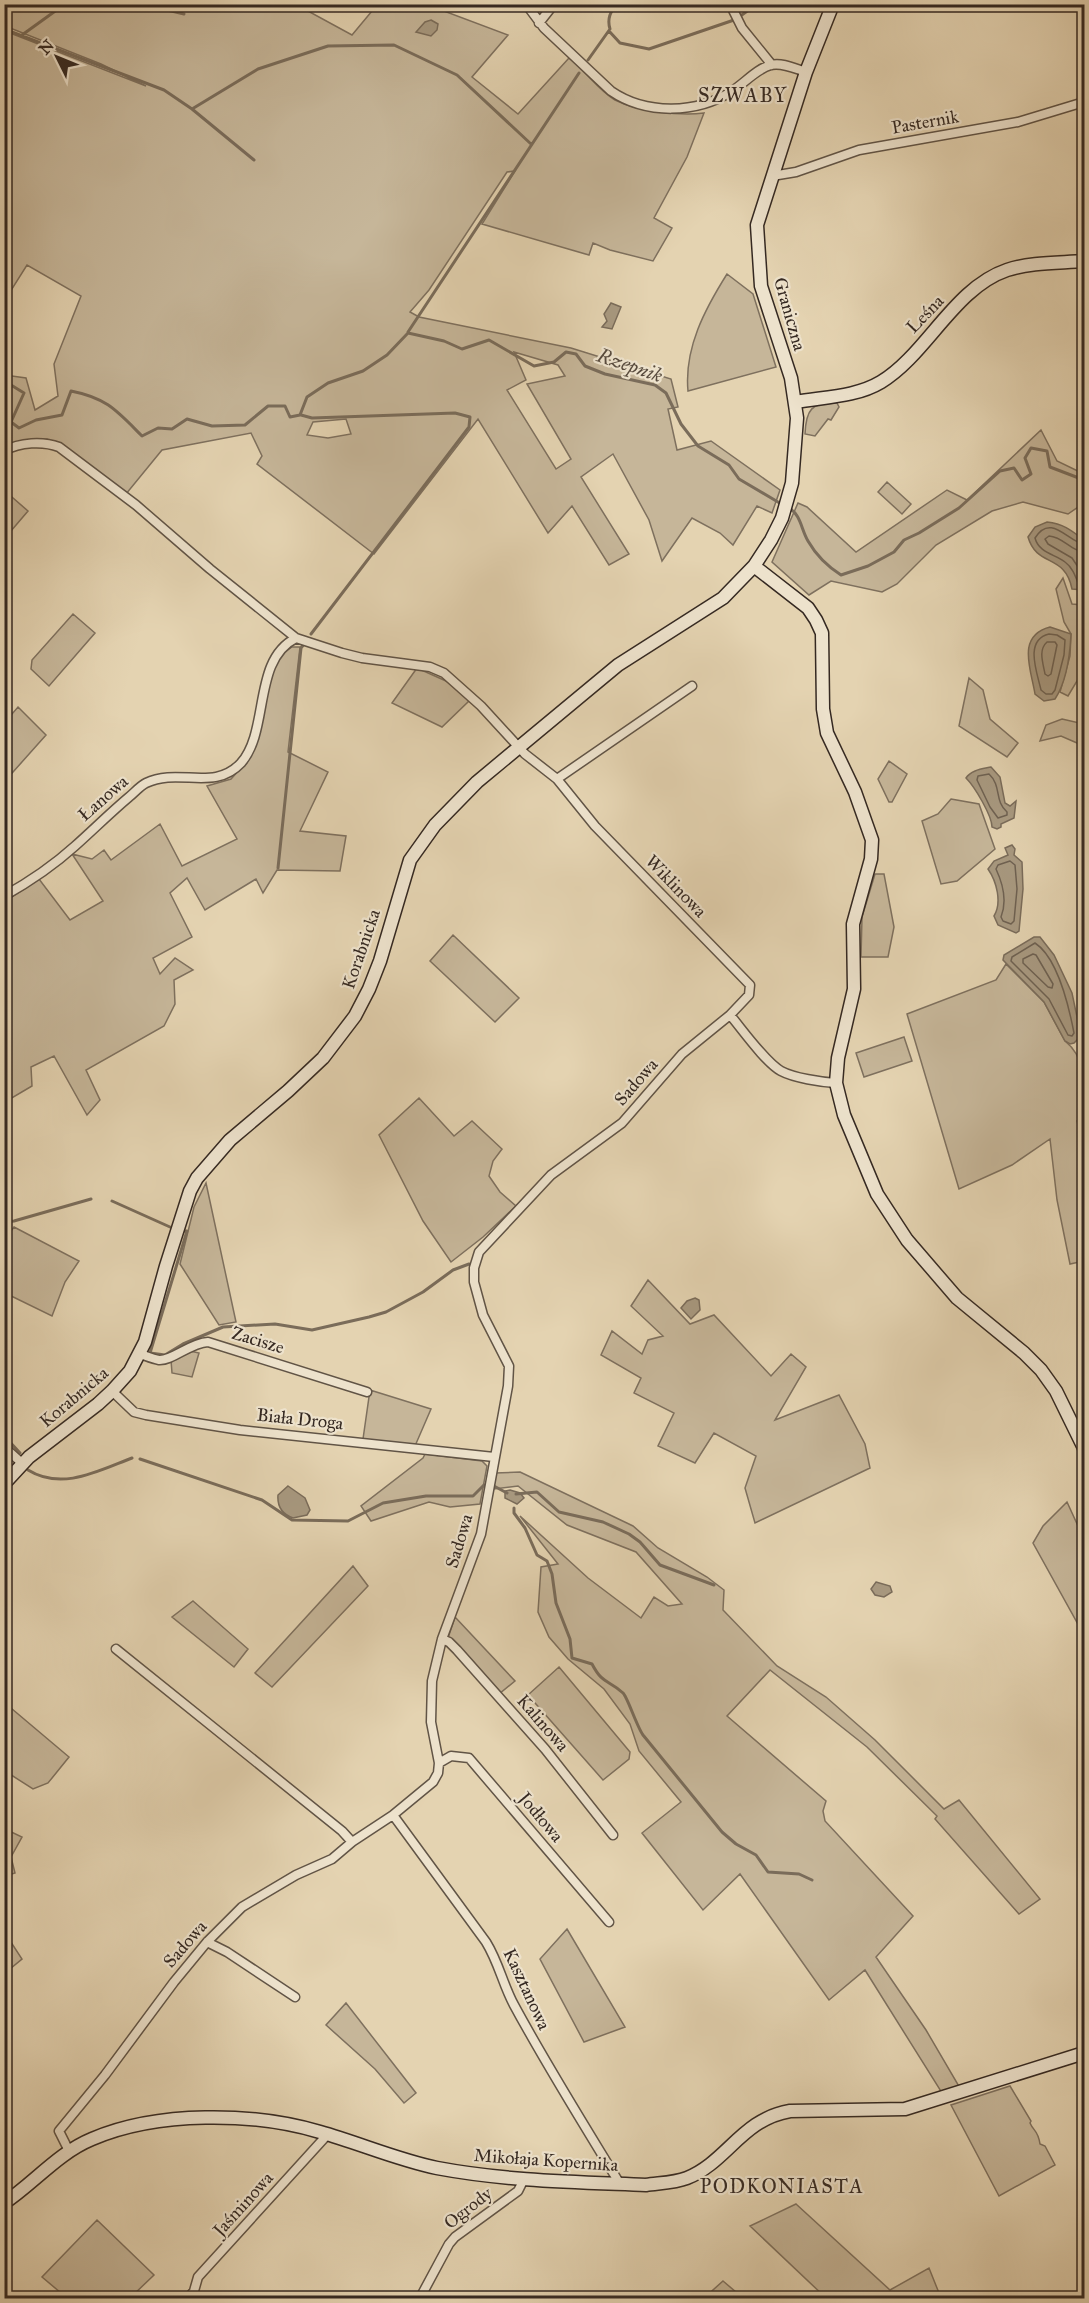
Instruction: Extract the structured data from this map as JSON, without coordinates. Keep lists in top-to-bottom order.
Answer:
{
  "streets": {
    "street": [
      "Pasternik",
      "Graniczna",
      "Leśna",
      "Łanowa",
      "Wiklinowa",
      "Korabnicka",
      "Sadowa",
      "Zacisze",
      "Biała Droga",
      "Kalinowa",
      "Jodłowa",
      "Kasztanowa",
      "Mikołaja Kopernika",
      "Jaśminowa",
      "Ogrody"
    ]
  },
  "crossings": [
    ["Pasternik", "Graniczna"],
    ["Graniczna", "Leśna"],
    ["Graniczna", "Korabnicka"],
    ["Wiklinowa", "Korabnicka"],
    ["Wiklinowa", "Sadowa"],
    ["Korabnicka", "Zacisze"],
    ["Korabnicka", "Biała Droga"],
    ["Sadowa", "Biała Droga"],
    ["Sadowa", "Kalinowa"],
    ["Sadowa", "Jodłowa"],
    ["Sadowa", "Kasztanowa"],
    ["Sadowa", "Mikołaja Kopernika"],
    ["Kasztanowa", "Mikołaja Kopernika"],
    ["Mikołaja Kopernika", "Jaśminowa"],
    ["Mikołaja Kopernika", "Ogrody"]
  ],
  "districts": ["SZWABY", "PODKONIASTA"],
  "water": ["Rzepnik"],
  "north": "top left"
}
